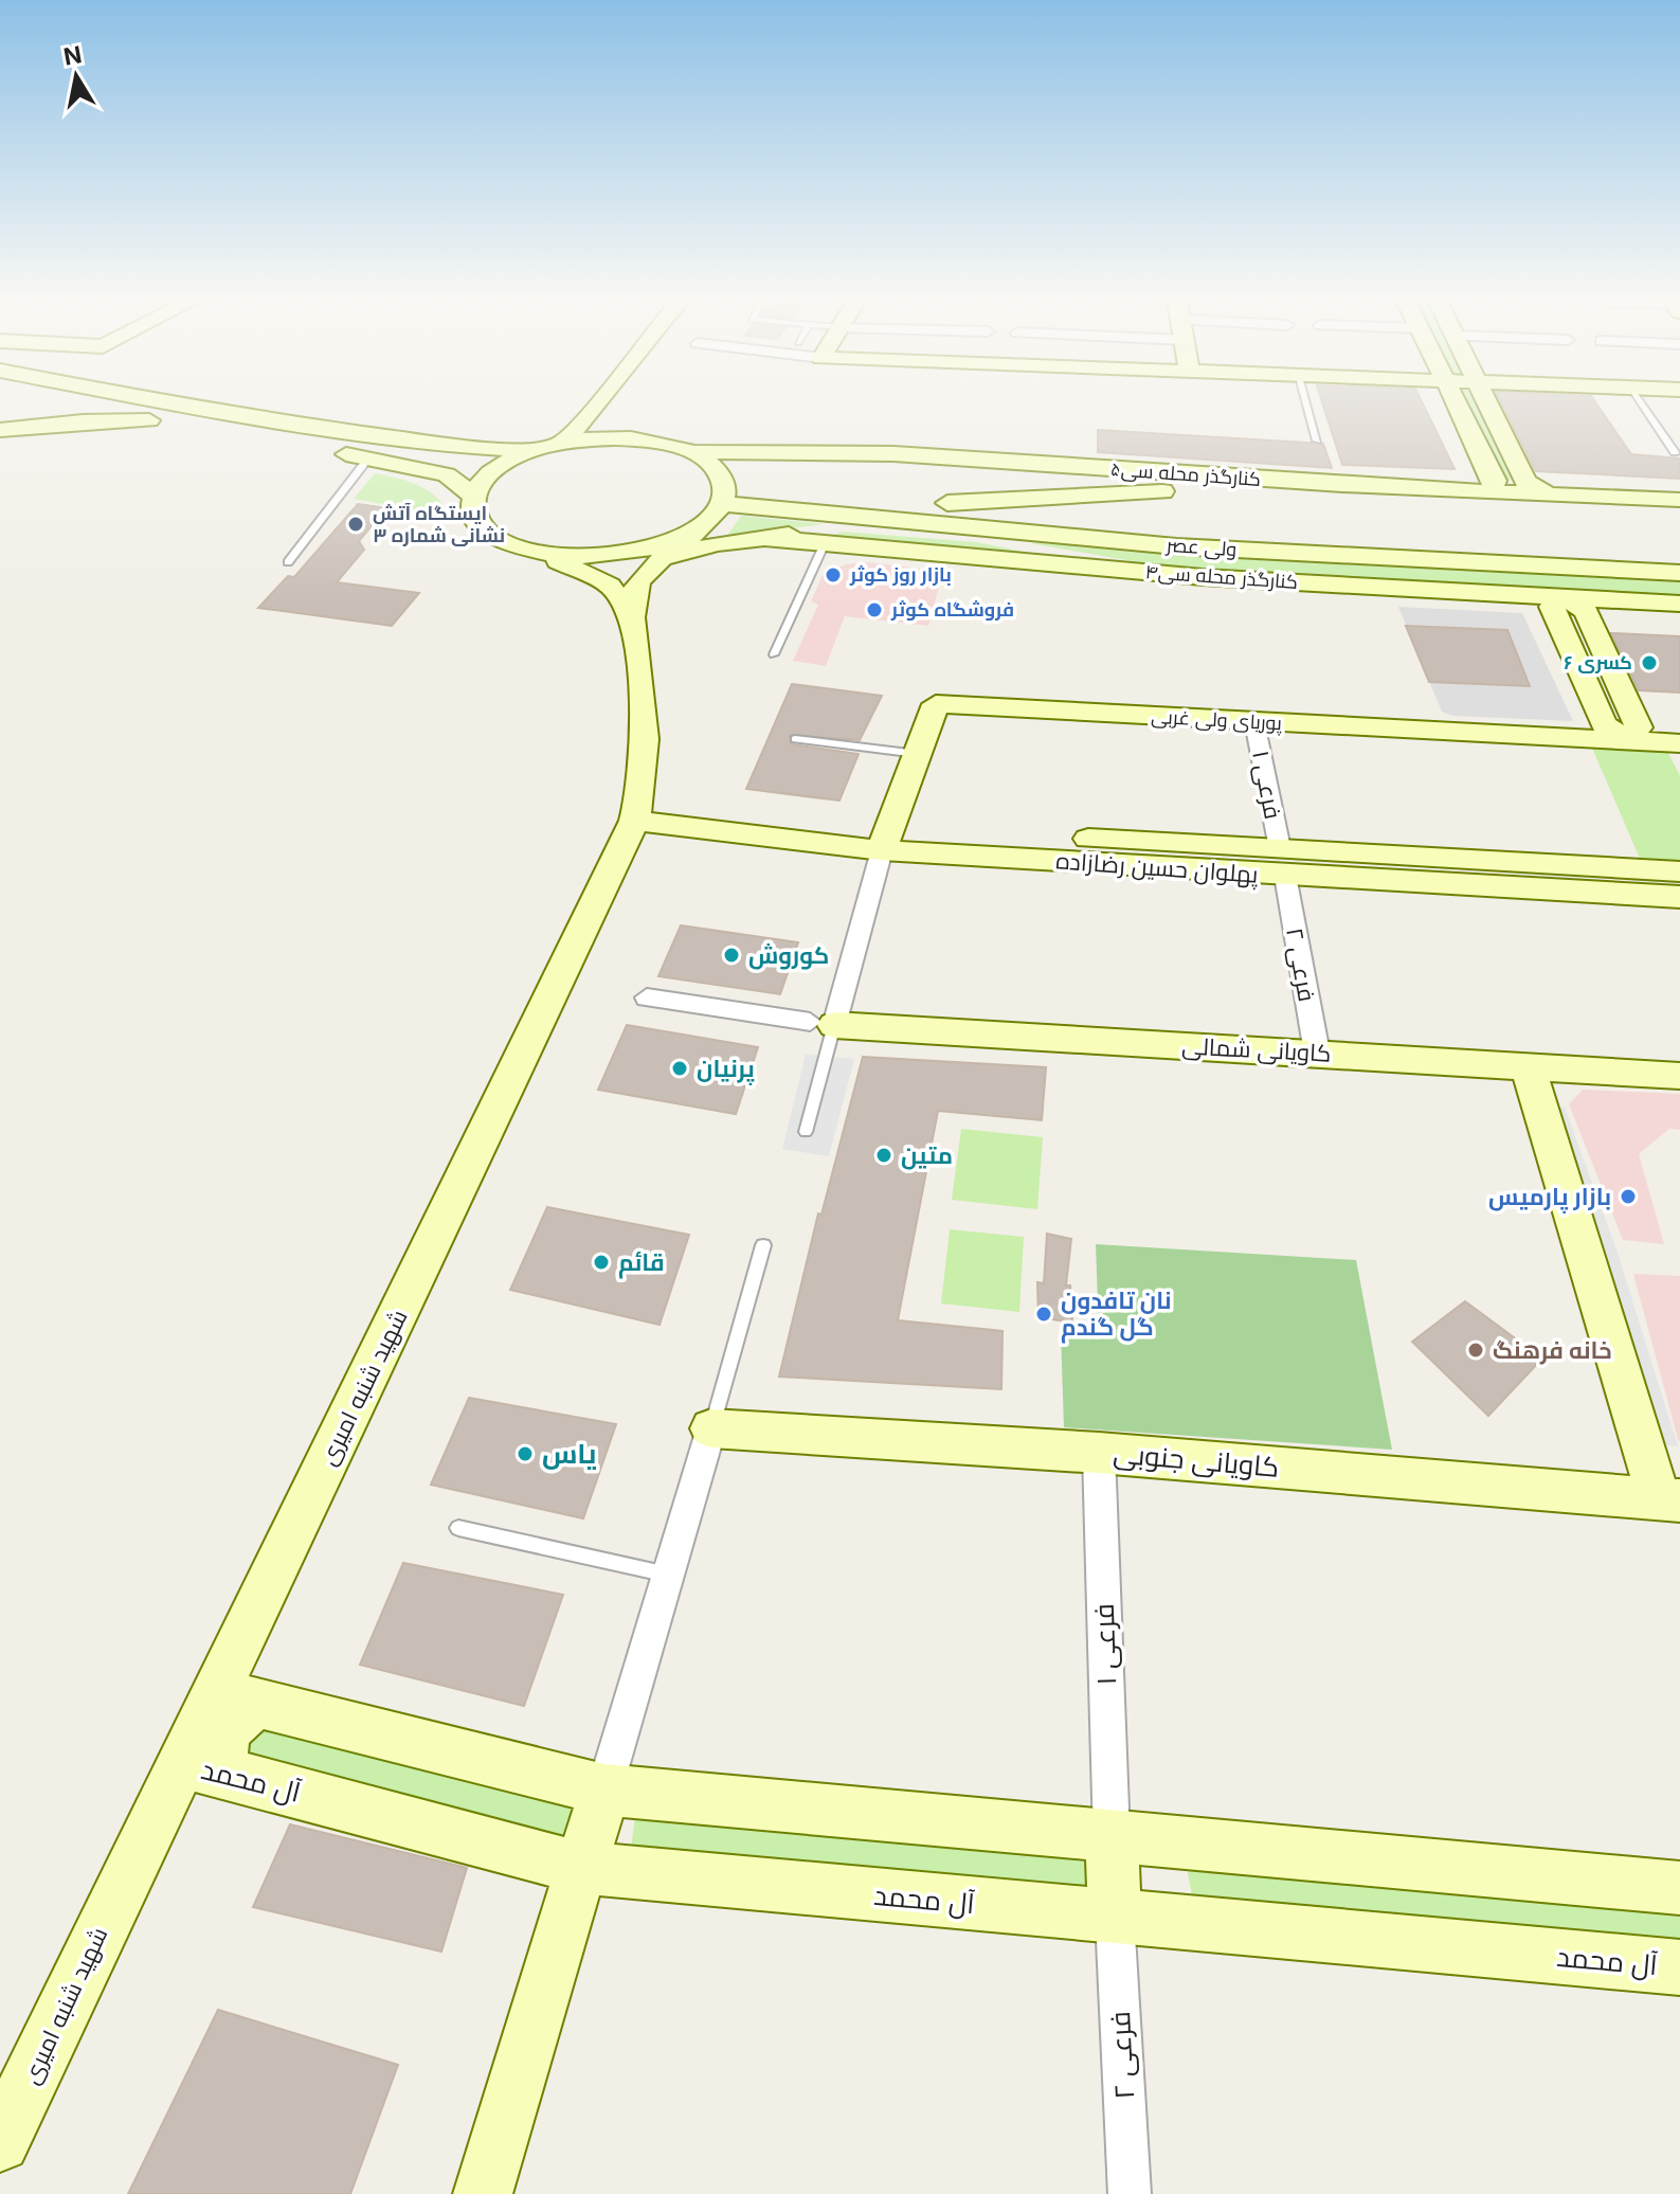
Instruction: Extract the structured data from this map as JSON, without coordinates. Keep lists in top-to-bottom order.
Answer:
{
  "streets": {
    "street": [
      "کنارگذر محله سی۵",
      "ولی عصر",
      "کنارگذر محله سی۴",
      "پوریای ولی غربی",
      "فرعی ۱",
      "پهلوان حسین رضازاده",
      "فرعی ۲",
      "کاویانی شمالی",
      "شهید شنبه امیری",
      "کاویانی جنوبی",
      "آل محمد"
    ]
  },
  "crossings": [
    ["پوریای ولی غربی", "فرعی ۱"],
    ["پوریای ولی غربی", "پهلوان حسین رضازاده"],
    ["فرعی ۱", "پهلوان حسین رضازاده"],
    ["فرعی ۱", "فرعی ۲"],
    ["فرعی ۱", "کاویانی جنوبی"],
    ["پهلوان حسین رضازاده", "فرعی ۲"],
    ["پهلوان حسین رضازاده", "شهید شنبه امیری"],
    ["فرعی ۲", "کاویانی شمالی"],
    ["فرعی ۲", "آل محمد"],
    ["شهید شنبه امیری", "آل محمد"]
  ],
  "places": [
    "ایستگاه آتش نشانی شماره ۳",
    "بازار روز کوثر",
    "فروشگاه کوثر",
    "کسری ۶",
    "کوروش",
    "پرنیان",
    "متین",
    "بازار پارمیس",
    "قائم",
    "نان تافدون گل گندم",
    "خانه فرهنگ",
    "یاس"
  ],
  "north": "top"
}
